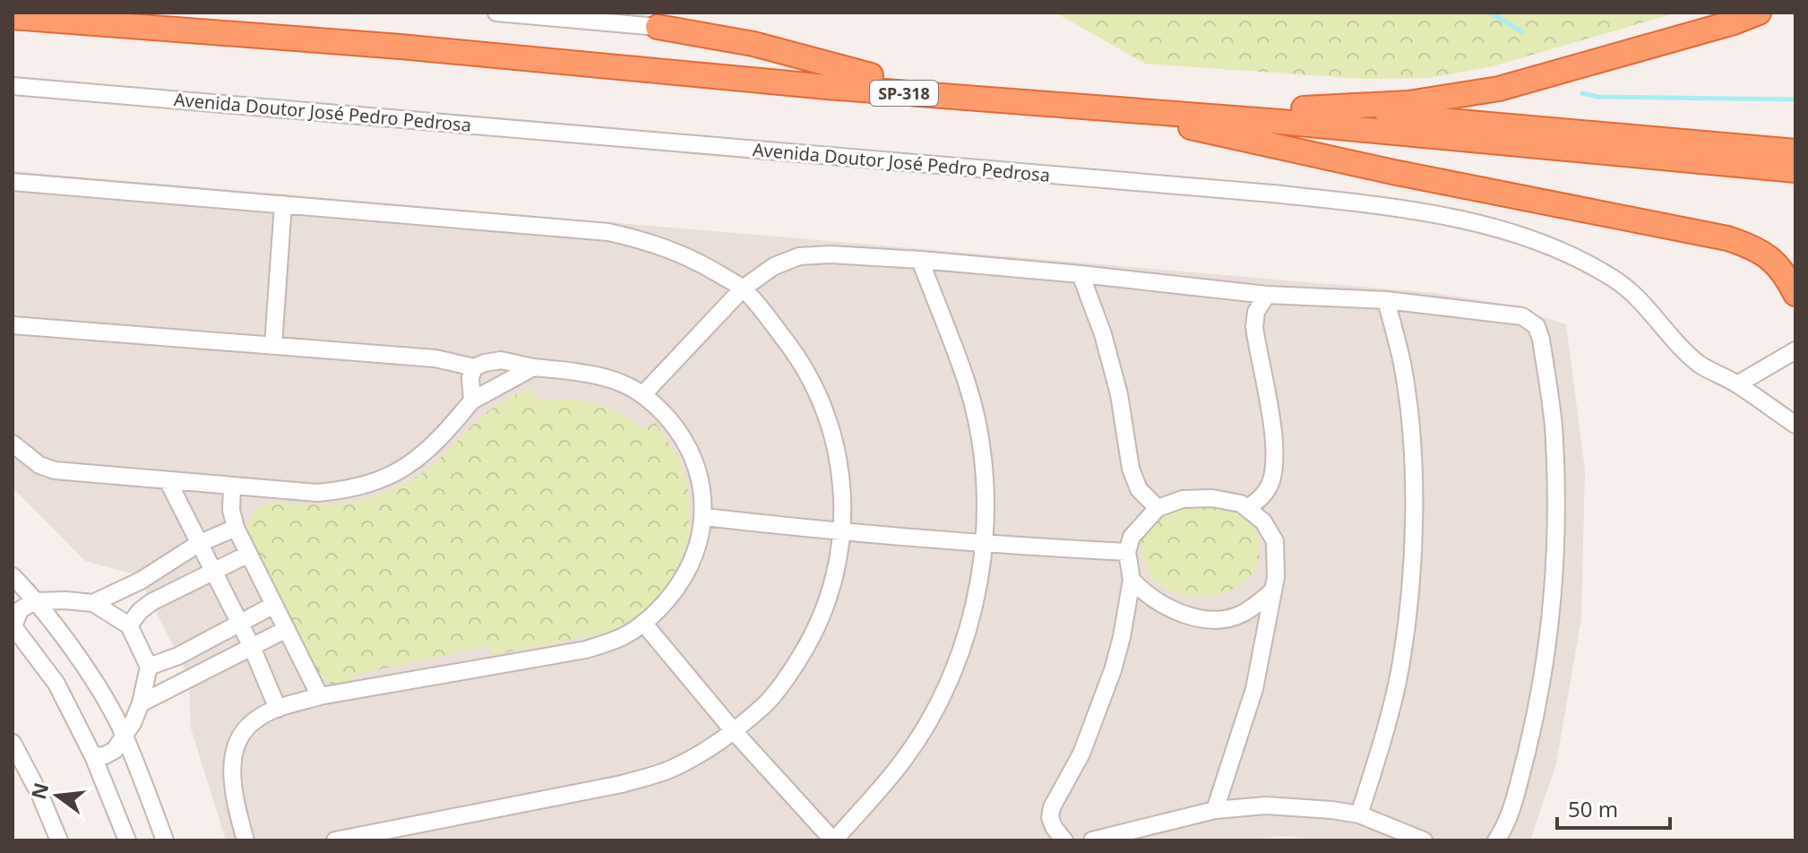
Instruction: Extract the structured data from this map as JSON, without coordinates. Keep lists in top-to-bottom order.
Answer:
{
  "streets": {
    "highway": ["SP-318"],
    "street": ["Avenida Doutor José Pedro Pedrosa"]
  },
  "scale_bar": "50 m",
  "north": "left"
}
